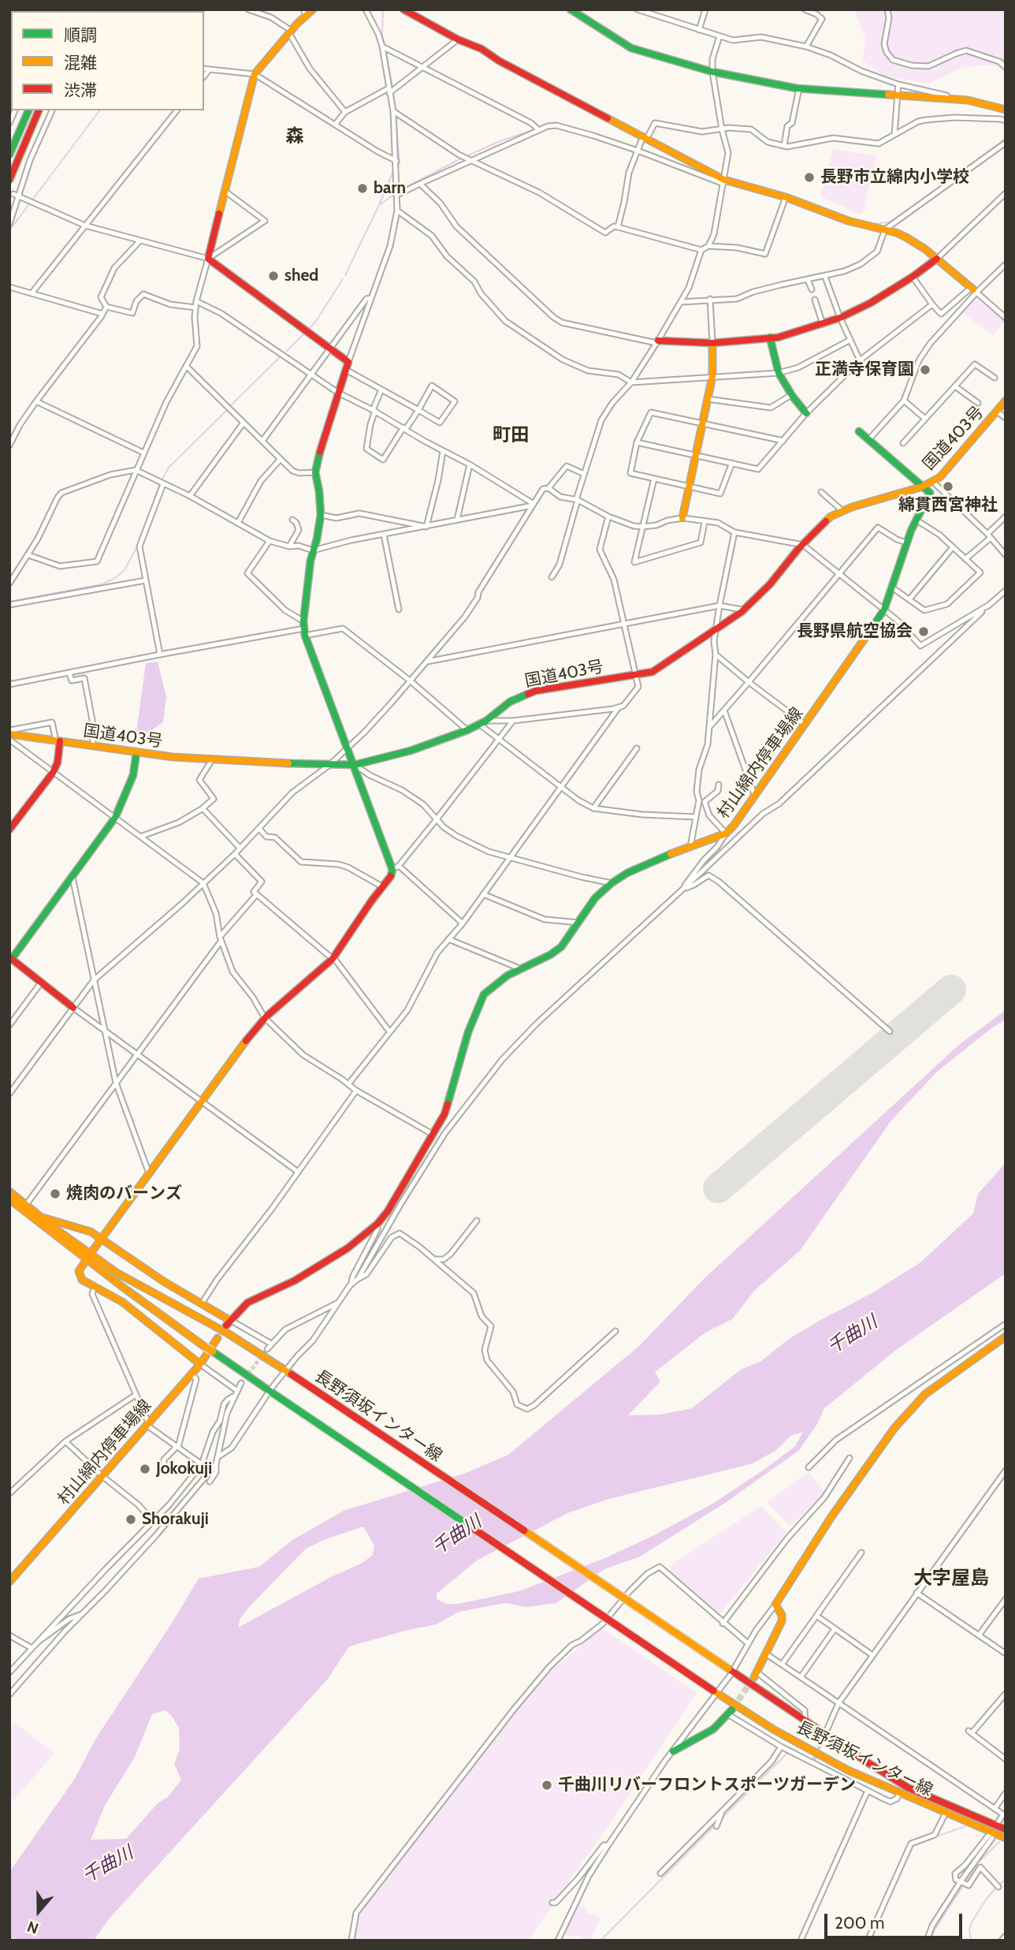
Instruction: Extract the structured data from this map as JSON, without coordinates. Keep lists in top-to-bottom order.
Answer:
{
  "streets": {
    "main road": ["国道403号", "村山綿内停車場線", "長野須坂インター線"]
  },
  "districts": ["森", "町田", "大字屋島"],
  "water": ["千曲川"],
  "places": [
    "長野市立綿内小学校",
    "barn",
    "shed",
    "正満寺保育園",
    "綿貫西宮神社",
    "長野県航空協会",
    "焼肉のバーンズ",
    "Jokokuji",
    "Shorakuji",
    "千曲川リバーフロントスポーツガーデン"
  ],
  "legend": ["順調", "混雑", "渋滞"],
  "scale_bar": "200 m",
  "north": "bottom"
}
